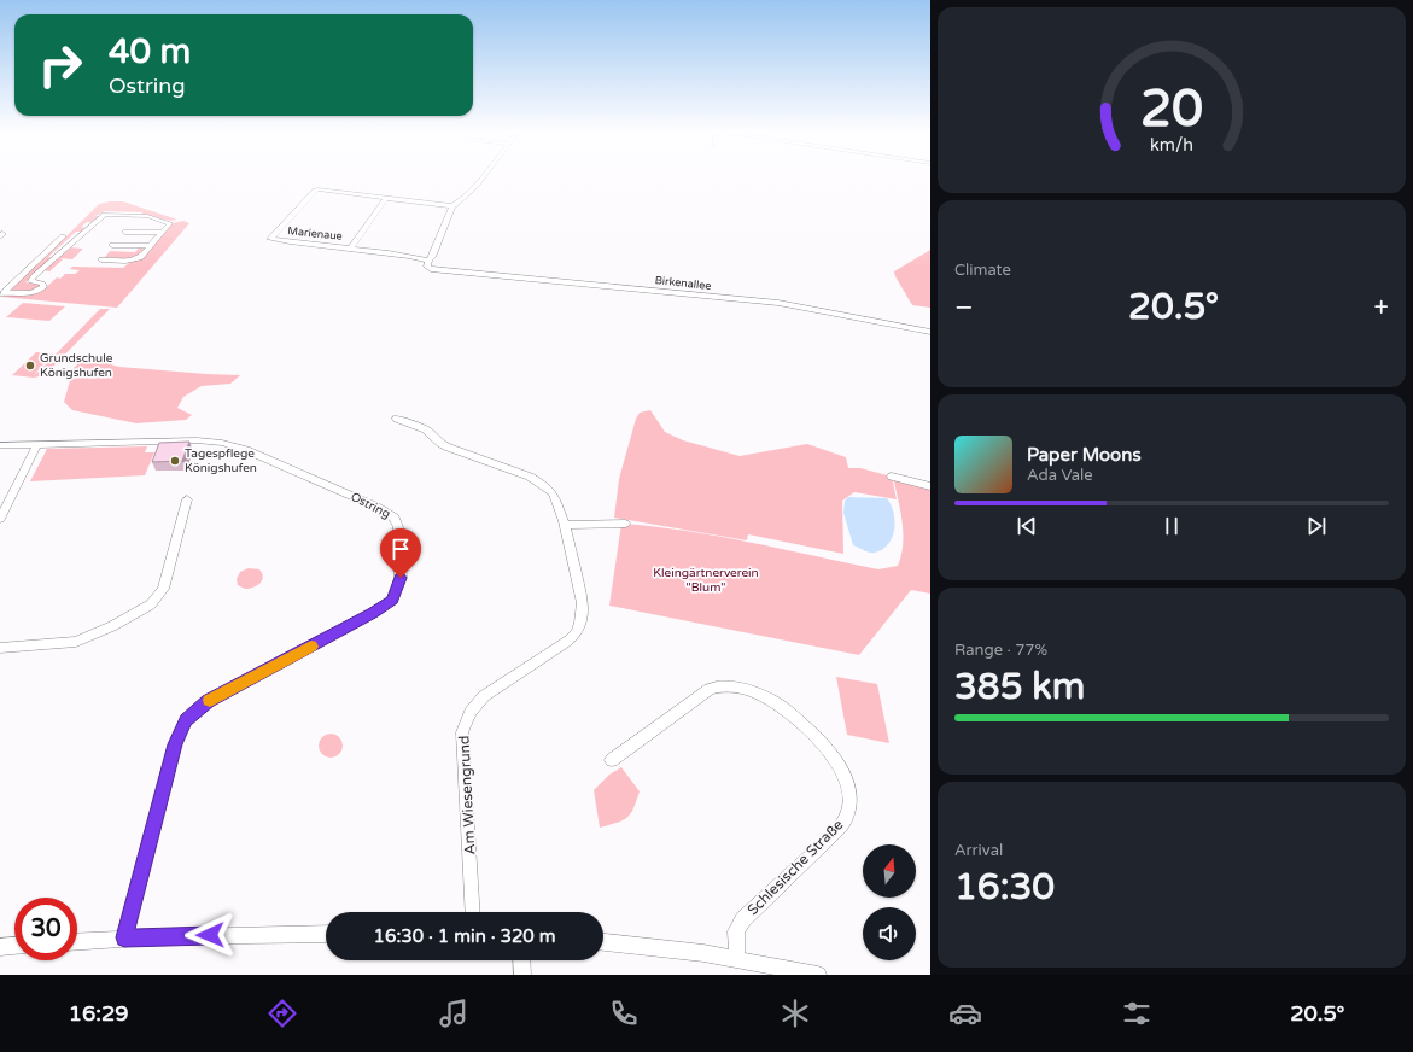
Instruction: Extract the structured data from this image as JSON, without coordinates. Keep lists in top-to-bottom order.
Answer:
{
  "streets": {
    "street": [
      "Marienaue",
      "Birkenallee",
      "Ostring",
      "Am Wiesengrund",
      "Schlesische Straße"
    ]
  },
  "crossings": [
    ["Marienaue", "Birkenallee"]
  ],
  "parks": ["Kleingärtnerverein \"Blum\""],
  "places": ["Grundschule Königshufen", "Tagespflege Königshufen"],
  "north": "top",
  "page": {
    "turn": ["40 m", "Ostring"],
    "tile": [
      "Climate",
      ["Range · 77%", "385 km"],
      ["Arrival", "16:30"]
    ],
    "heat": ["−", "20.5°", "+"],
    "song": ["Paper Moons", "Ada Vale"],
    "limit": "30",
    "trip": "16:30 · 1 min · 320 m",
    "tabs": ["16:29", "20.5°"],
    "gauge": ["20", "km/h"]
  }
}
